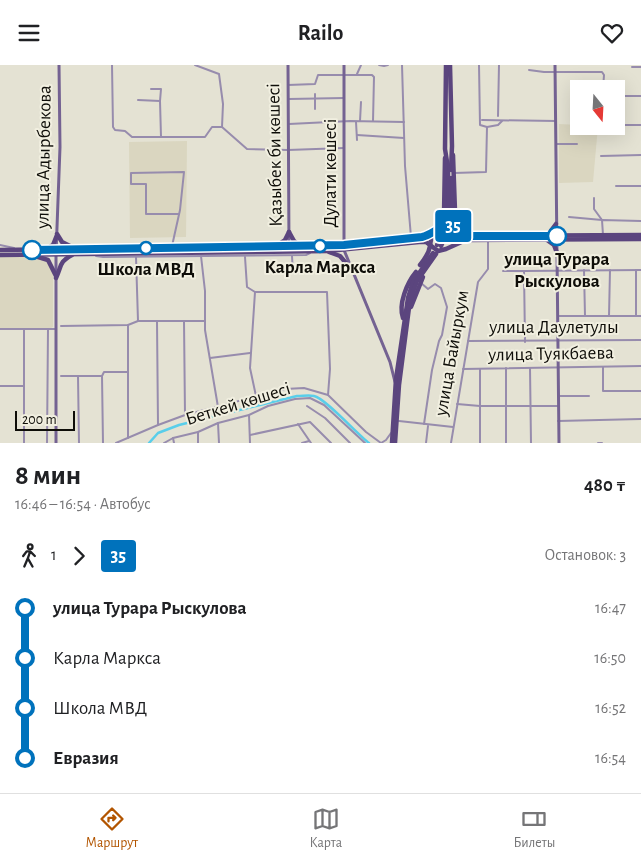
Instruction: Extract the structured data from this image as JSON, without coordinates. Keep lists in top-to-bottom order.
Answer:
{
  "streets": {
    "main road": ["Қазыбек би көшесі", "улица Адырбекова", "Дулати көшесі"],
    "street": [
      "улица Даулетулы",
      "улица Байыркум",
      "улица Туякбаева",
      "Беткей көшесі"
    ]
  },
  "crossings": [
    ["улица Даулетулы", "улица Байыркум"],
    ["улица Байыркум", "улица Туякбаева"]
  ],
  "places": ["улица Турара Рыскулова", "Карла Маркса", "Школа МВД"],
  "lines": ["bus line 35"],
  "scale_bar": "200 m",
  "north": "bottom",
  "page": {
    "header": "Railo",
    "on_map": "35",
    "scale": "200 m",
    "heading": ["8 мин", "16:46 – 16:54 · Автобус", "480 ₸"],
    "legs": ["1", "35", "Остановок: 3"],
    "list": [
      {
        "name": "улица Турара Рыскулова",
        "value": "16:47"
      },
      {
        "name": "Карла Маркса",
        "value": "16:50"
      },
      {
        "name": "Школа МВД",
        "value": "16:52"
      },
      {
        "name": "Евразия",
        "value": "16:54"
      }
    ],
    "tabs": ["Маршрут", "Карта", "Билеты"]
  }
}
